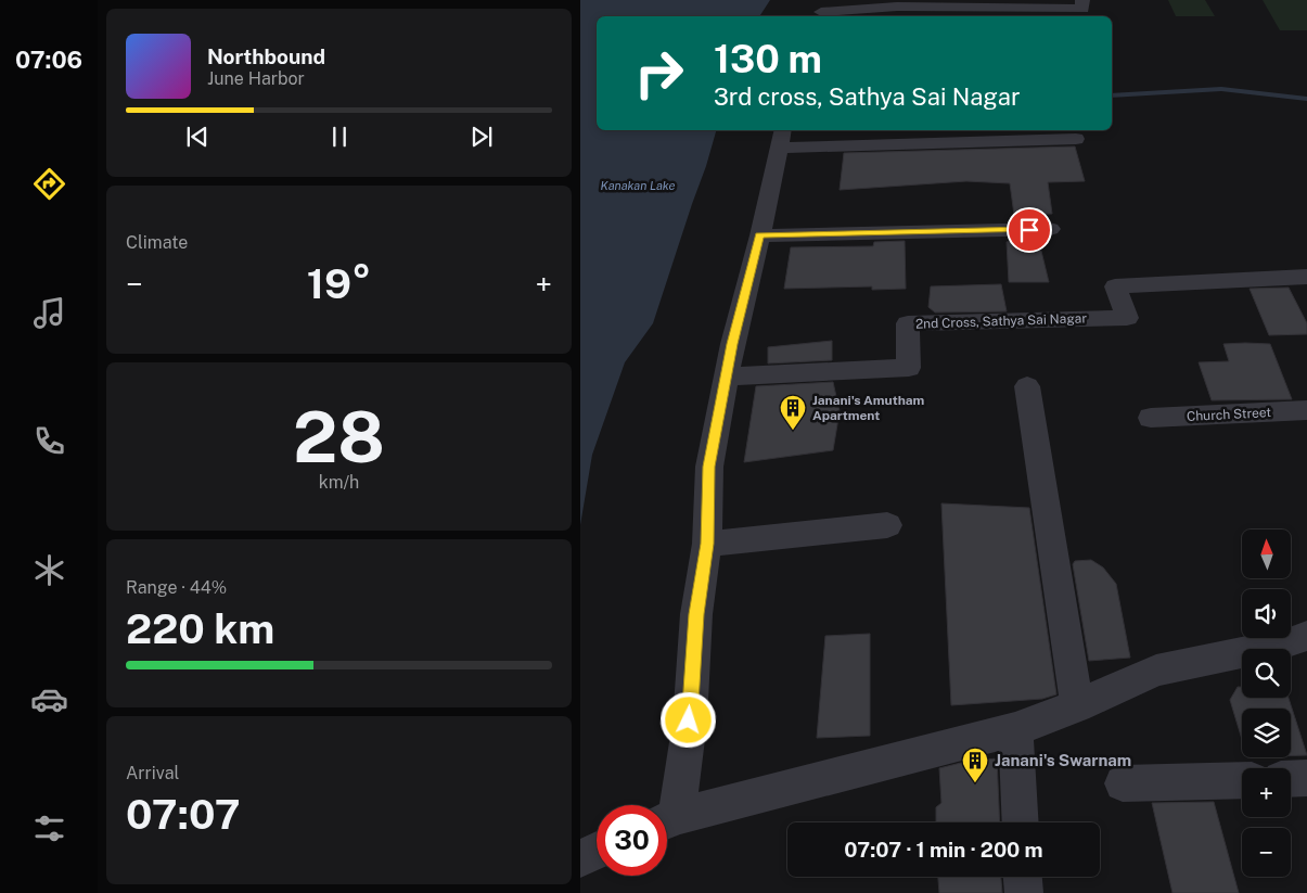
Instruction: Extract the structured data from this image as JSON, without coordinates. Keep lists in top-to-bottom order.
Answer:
{
  "streets": {
    "street": ["2nd Cross, Sathya Sai Nagar", "Church Street"]
  },
  "water": ["Kanakan Lake"],
  "places": {
    "building": ["Janani's Amutham Apartment", "Janani's Swarnam"]
  },
  "north": "top",
  "page": {
    "tabs": "07:06",
    "turn": ["130 m", "3rd cross, Sathya Sai Nagar"],
    "song": ["Northbound", "June Harbor"],
    "tile": [
      "Climate",
      ["28", "km/h"],
      ["Range · 44%", "220 km"],
      ["Arrival", "07:07"]
    ],
    "heat": ["−", "19°", "+"],
    "map_buttons": ["+", "−"],
    "limit": "30",
    "trip": "07:07 · 1 min · 200 m"
  }
}
